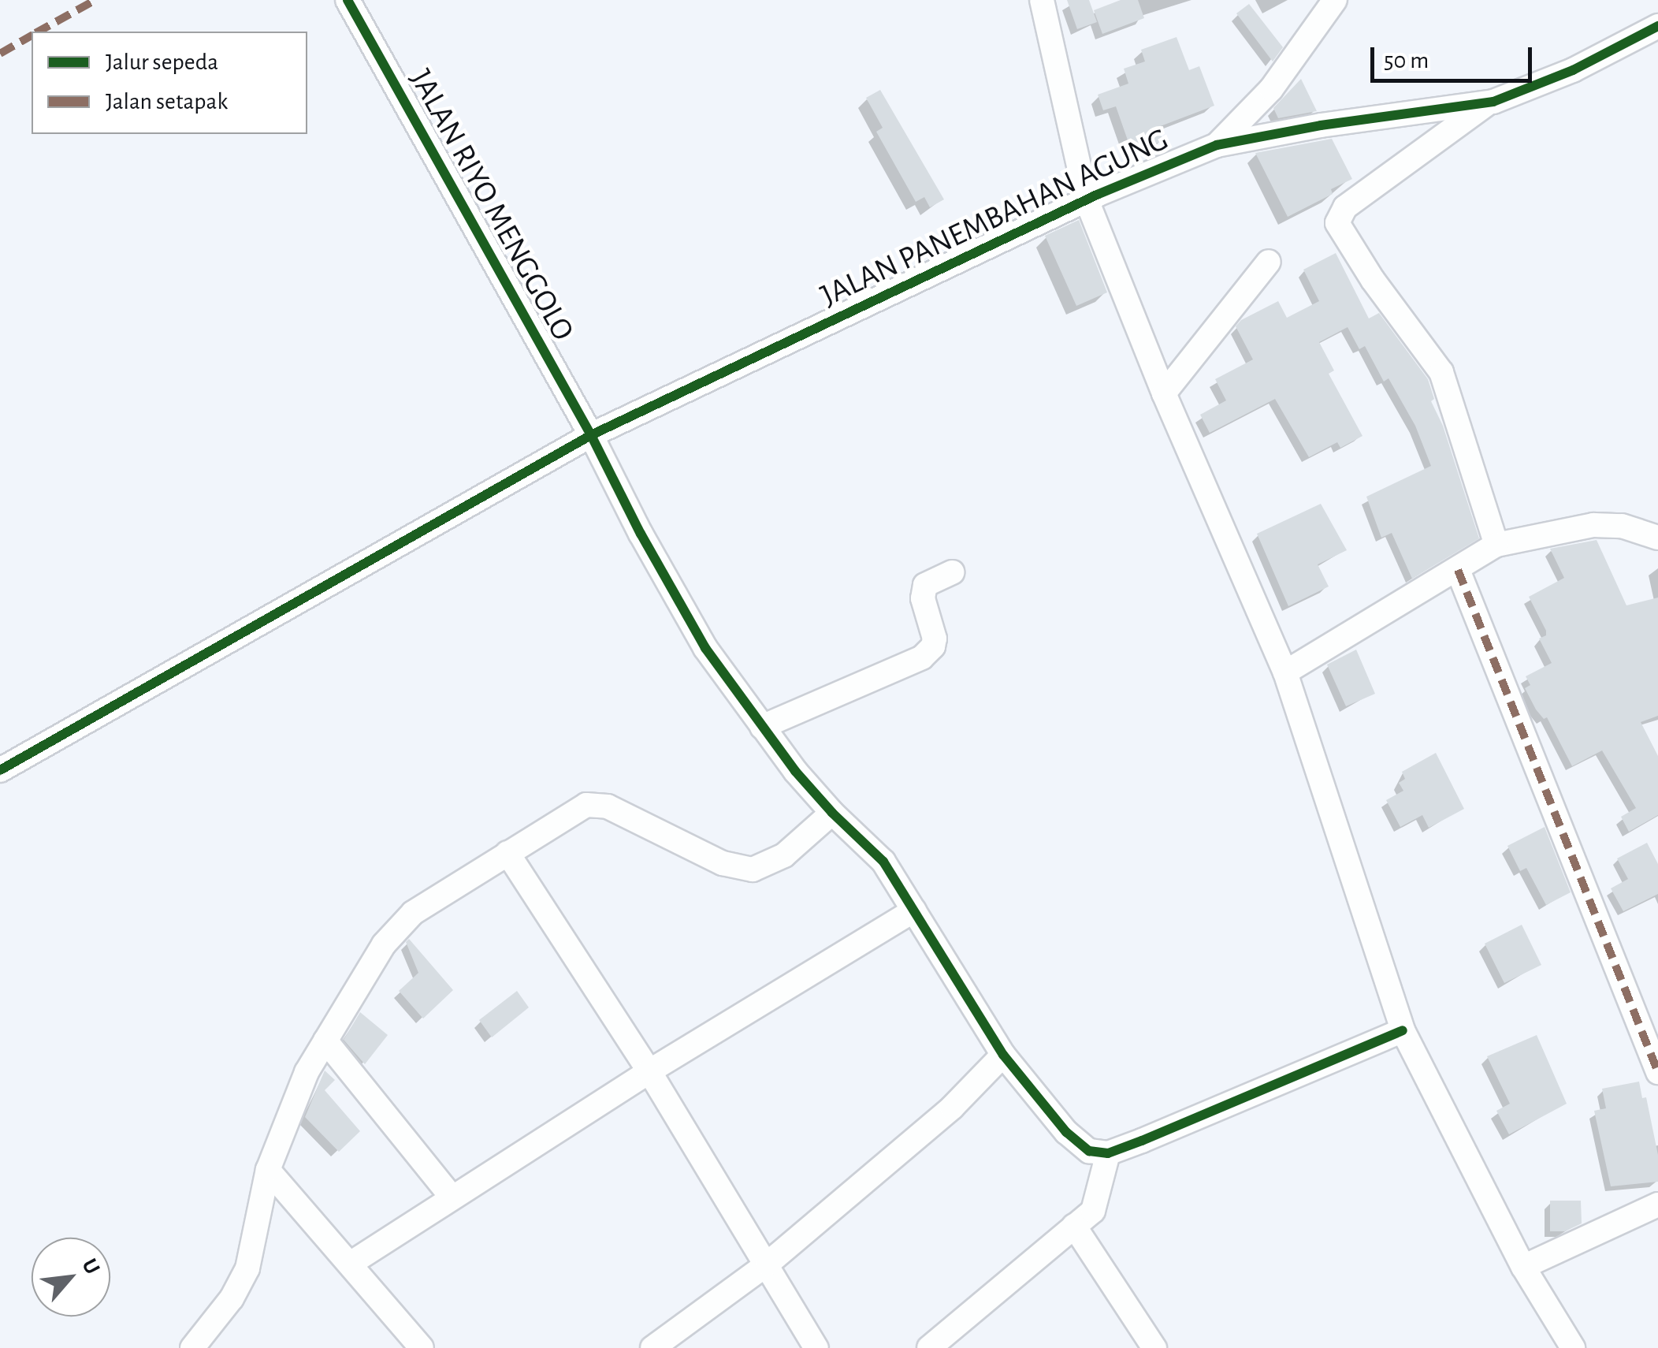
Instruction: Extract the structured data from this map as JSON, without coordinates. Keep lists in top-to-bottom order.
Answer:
{
  "streets": {
    "street": ["JALAN RIYO MENGGOLO", "JALAN PANEMBAHAN AGUNG"]
  },
  "crossings": [
    ["JALAN RIYO MENGGOLO", "JALAN PANEMBAHAN AGUNG"]
  ],
  "legend": ["Jalur sepeda", "Jalan setapak"],
  "scale_bar": "50 m",
  "north": "top right"
}
